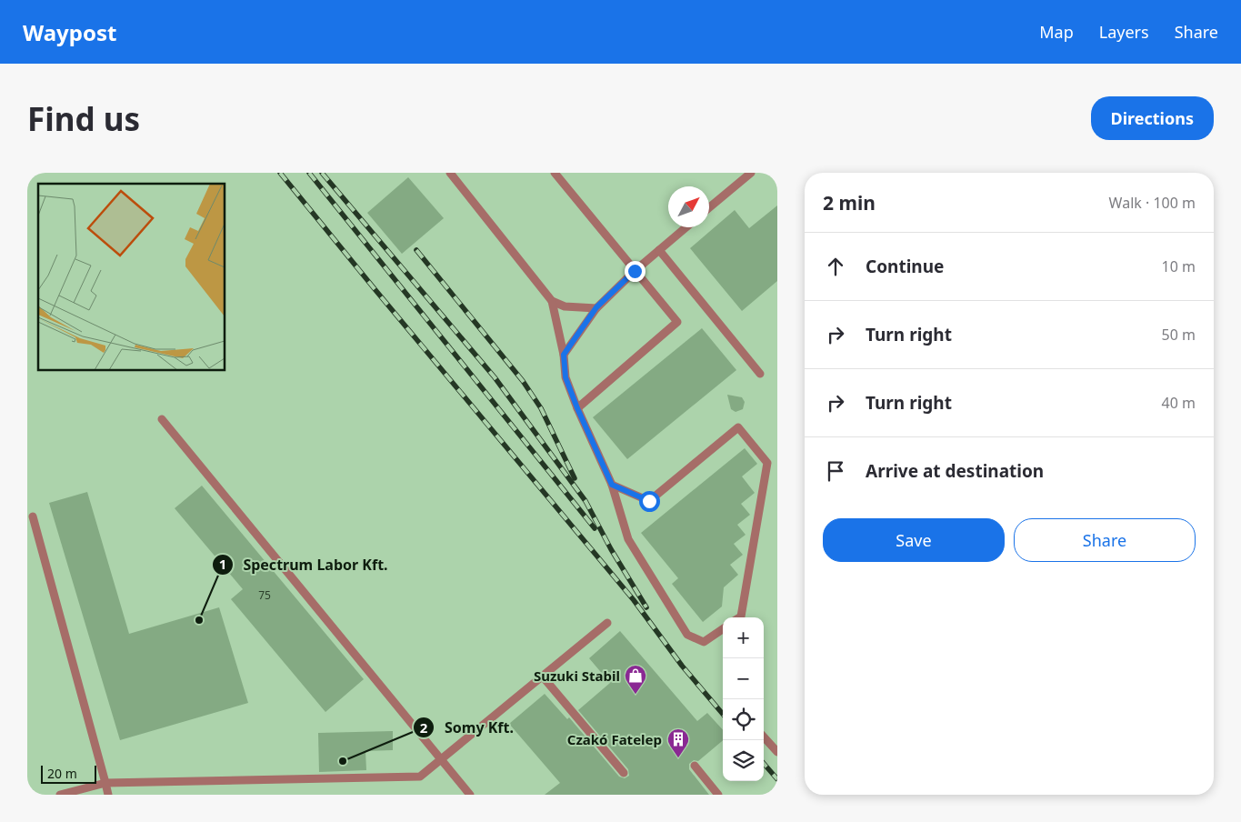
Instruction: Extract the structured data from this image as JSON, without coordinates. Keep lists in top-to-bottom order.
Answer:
{
  "places": {
    "other": ["Spectrum Labor Kft.", "Somy Kft."],
    "shop": ["Suzuki Stabil"],
    "building": ["Czakó Fatelep"]
  },
  "house_numbers": ["75"],
  "scale_bar": "20 m",
  "north": "top right",
  "page": {
    "header": "Waypost",
    "nav": ["Map", "Layers", "Share"],
    "buttons": [
      "Directions",
      ["Save", "Share"]
    ],
    "title": "Find us",
    "heading": ["2 min", "Walk · 100 m"],
    "list": [
      ["Continue", "10 m"],
      ["Turn right", "50 m"],
      ["Turn right", "40 m"],
      "Arrive at destination"
    ],
    "map_buttons": ["+", "−"],
    "scale": "20 m"
  }
}
